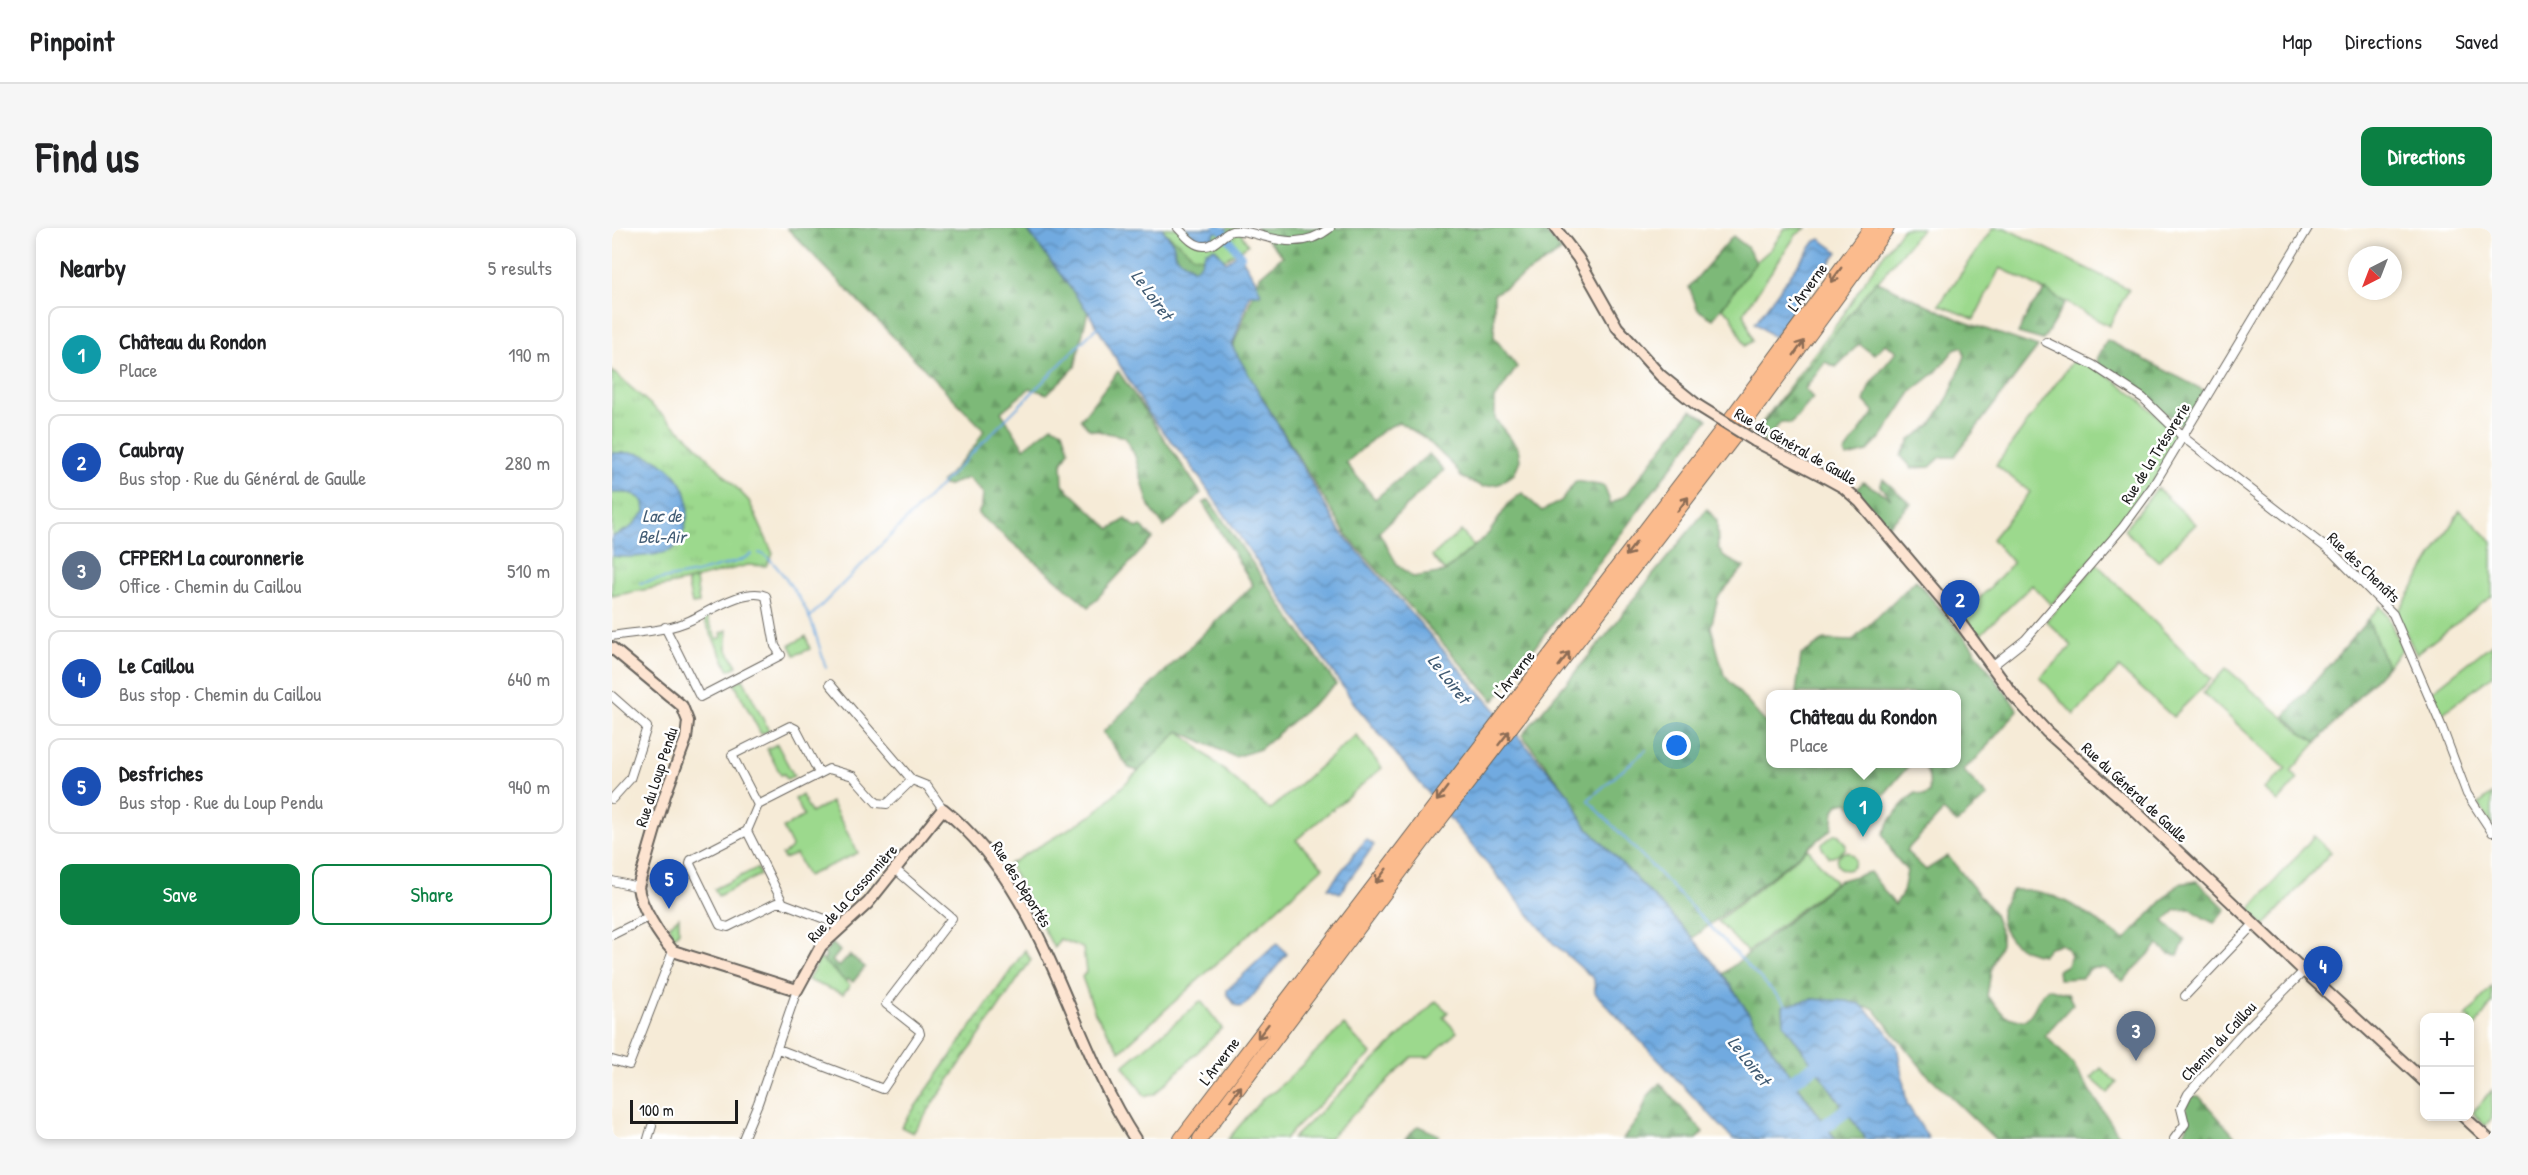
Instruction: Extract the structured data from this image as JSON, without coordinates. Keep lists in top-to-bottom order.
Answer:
{
  "streets": {
    "highway": ["L'Arverne"],
    "main road": [
      "Rue du Général de Gaulle",
      "Rue du Loup Pendu",
      "Rue des Déportés",
      "Rue de la Cossonnière"
    ],
    "street": ["Rue de la Trésorerie", "Rue des Chenâts", "Chemin du Caillou"]
  },
  "crossings": [
    ["Rue du Général de Gaulle", "Rue de la Trésorerie"],
    ["Rue du Général de Gaulle", "Chemin du Caillou"],
    ["Rue de la Trésorerie", "Rue des Chenâts"],
    ["Rue des Déportés", "Rue de la Cossonnière"]
  ],
  "water": ["Le Loiret", "Lac de Bel-Air"],
  "scale_bar": "100 m",
  "north": "bottom left",
  "page": {
    "header": "Pinpoint",
    "nav": ["Map", "Directions", "Saved"],
    "buttons": [
      "Directions",
      ["Save", "Share"]
    ],
    "title": "Find us",
    "heading": ["Nearby", "5 results"],
    "list": [
      {
        "mark": "1",
        "name": "Château du Rondon",
        "note": "Place",
        "value": "190 m"
      },
      {
        "mark": "2",
        "name": "Caubray",
        "note": "Bus stop · Rue du Général de Gaulle",
        "value": "280 m"
      },
      {
        "mark": "3",
        "name": "CFPERM La couronnerie",
        "note": "Office · Chemin du Caillou",
        "value": "510 m"
      },
      {
        "mark": "4",
        "name": "Le Caillou",
        "note": "Bus stop · Chemin du Caillou",
        "value": "640 m"
      },
      {
        "mark": "5",
        "name": "Desfriches",
        "note": "Bus stop · Rue du Loup Pendu",
        "value": "940 m"
      }
    ],
    "pins": [
      "2",
      "1",
      "5",
      "4",
      "3"
    ],
    "popup": ["Château du Rondon", "Place"],
    "map_buttons": ["+", "−"],
    "scale": "100 m"
  }
}
